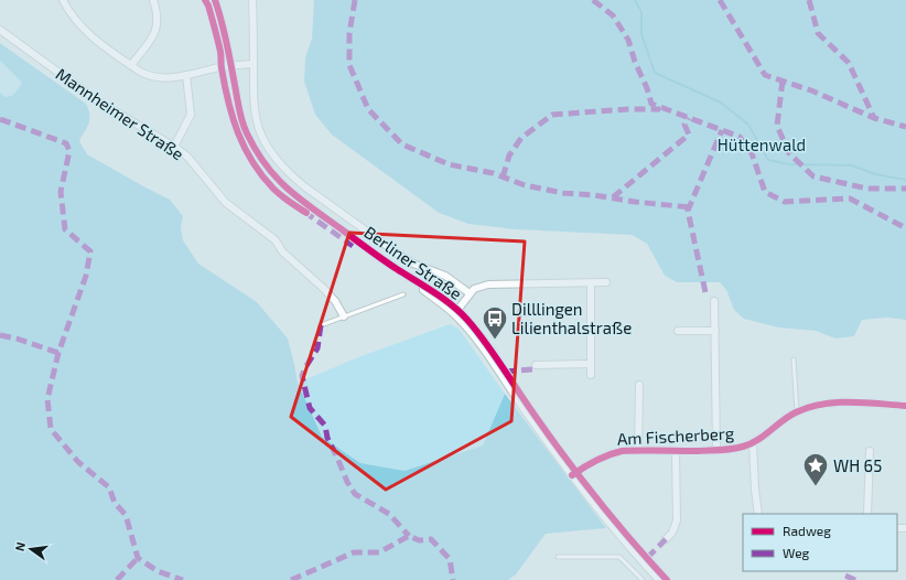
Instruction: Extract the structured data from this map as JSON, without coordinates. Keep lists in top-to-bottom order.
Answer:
{
  "streets": {
    "street": ["Mannheimer Straße", "Berliner Straße", "Am Fischerberg"]
  },
  "crossings": [
    ["Berliner Straße", "Am Fischerberg"]
  ],
  "parks": ["Hüttenwald"],
  "places": {
    "bus stop": ["Dilllingen Lilienthalstraße"],
    "place": ["WH 65"]
  },
  "legend": ["Radweg", "Weg"],
  "north": "left"
}
